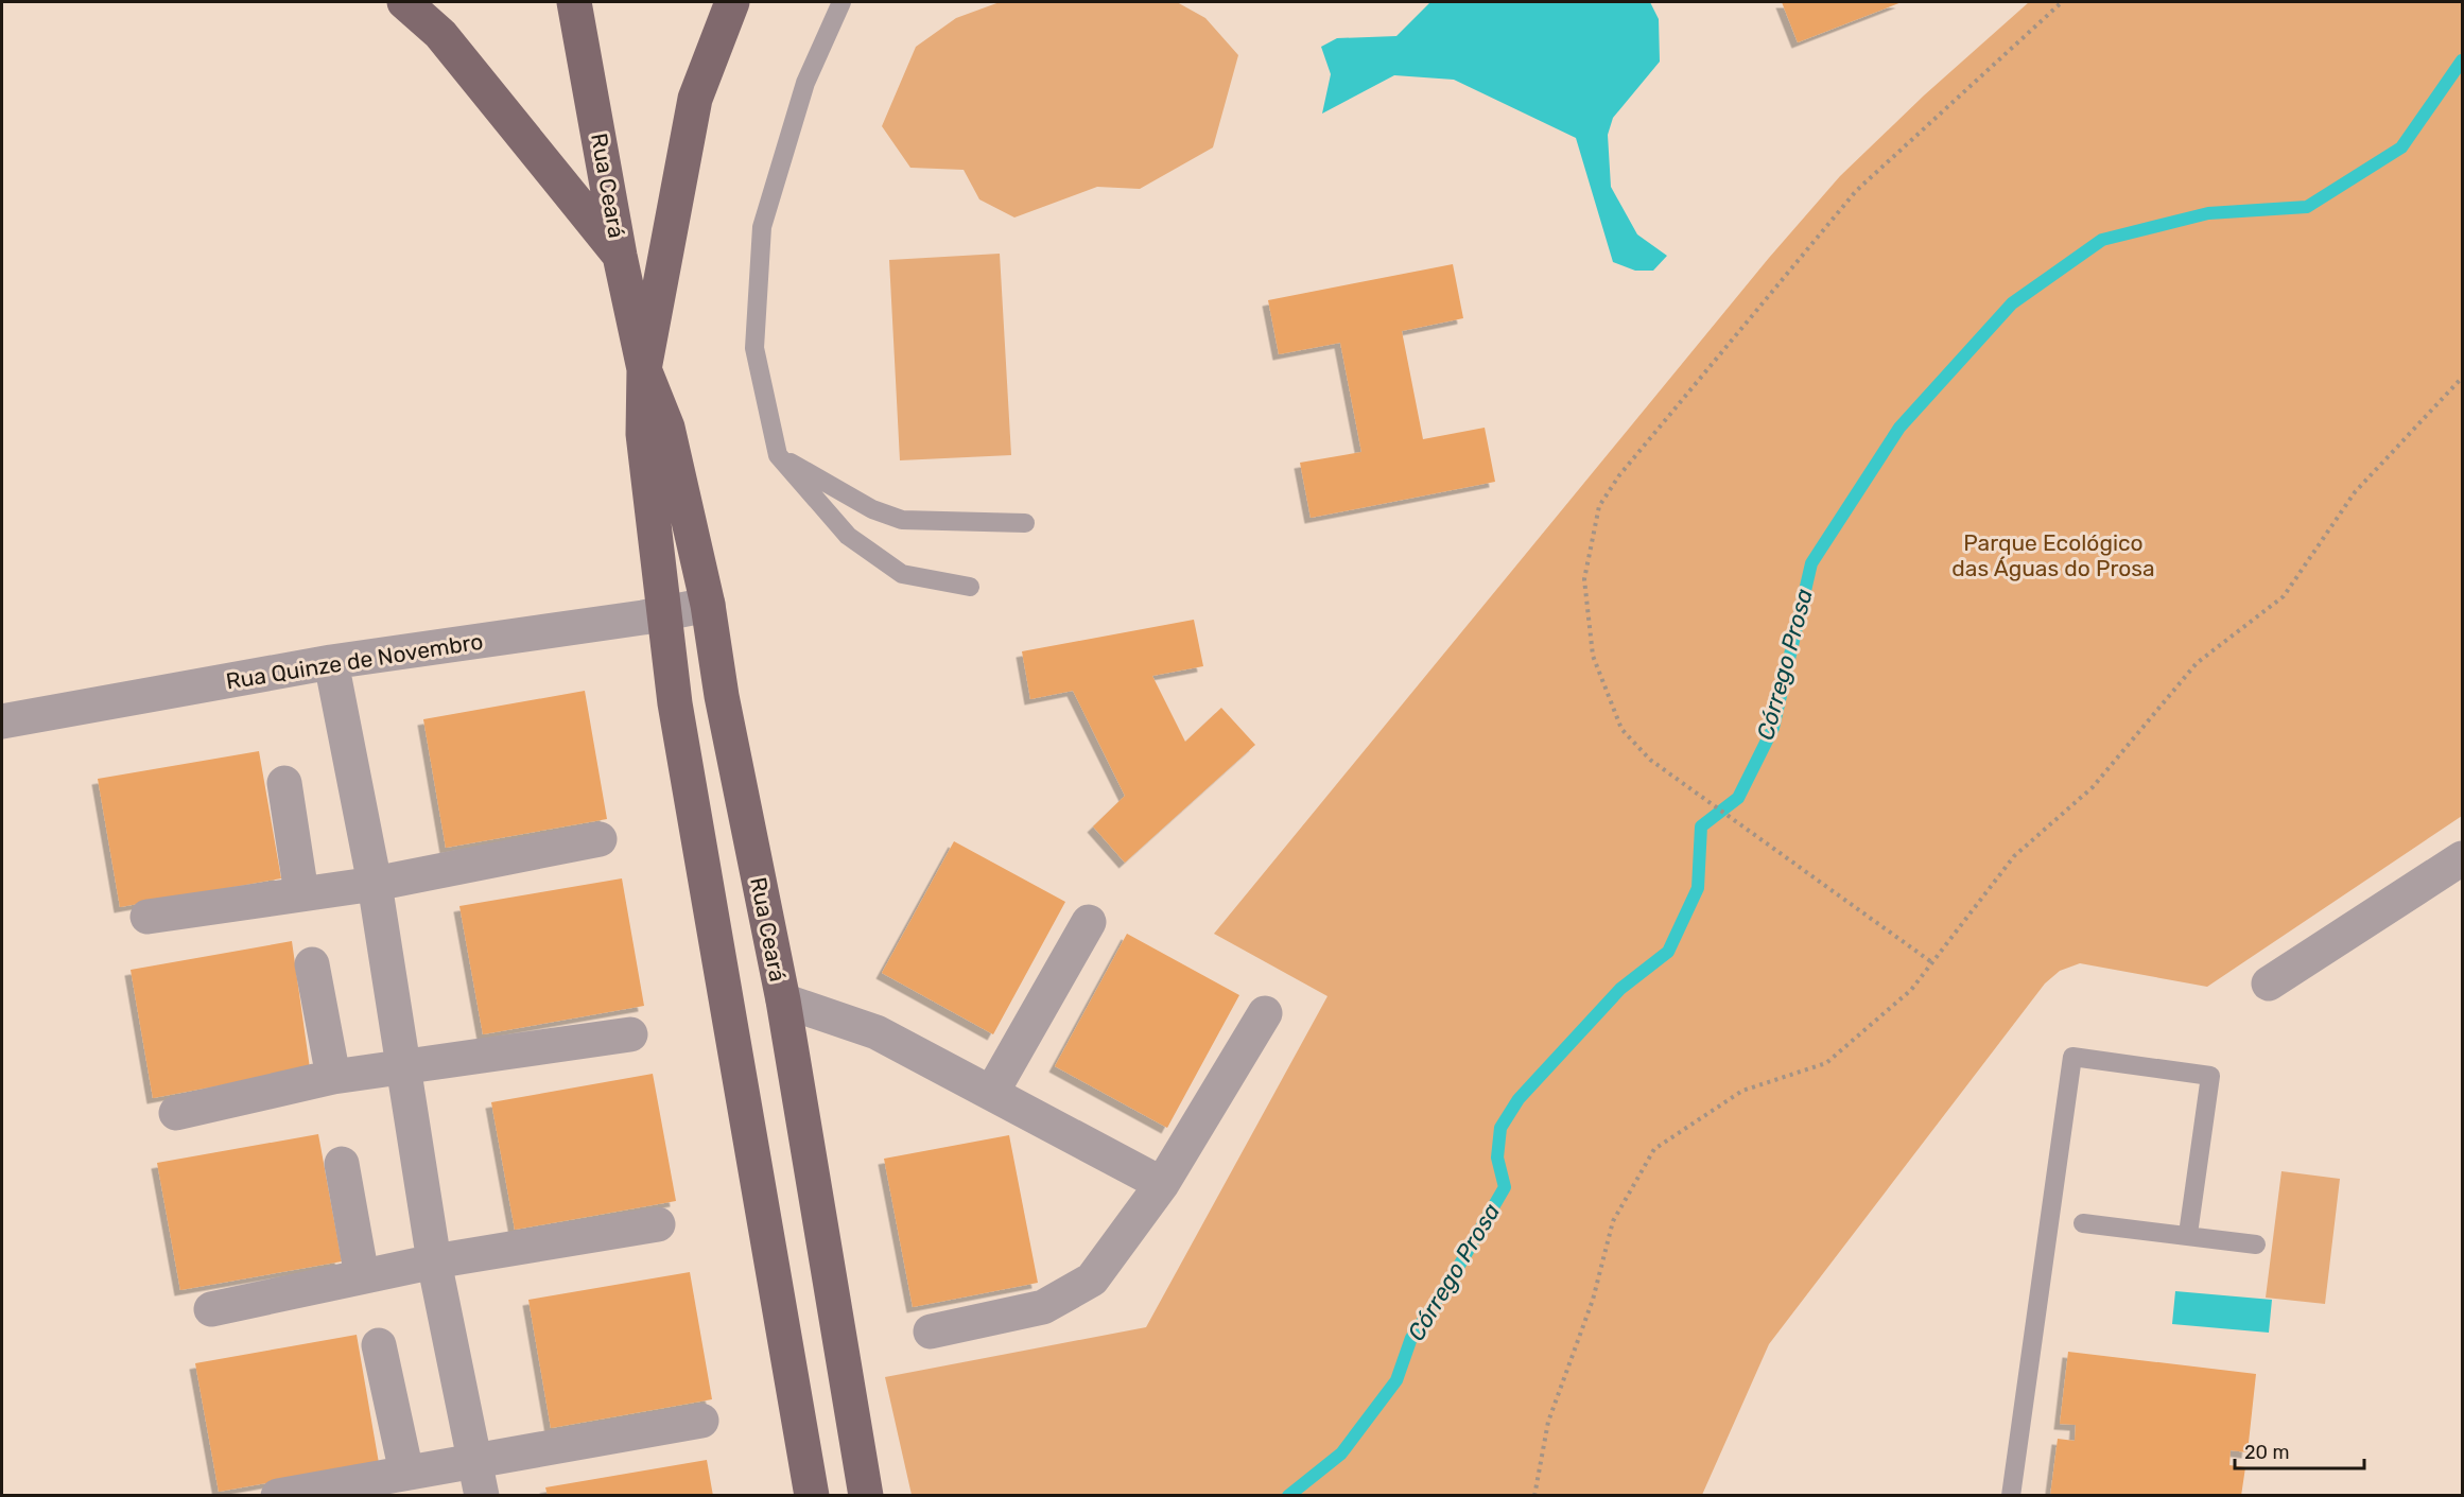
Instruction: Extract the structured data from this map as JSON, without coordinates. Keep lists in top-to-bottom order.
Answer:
{
  "streets": {
    "main road": ["Rua Ceará"],
    "street": ["Rua Quinze de Novembro"]
  },
  "crossings": [
    ["Rua Ceará", "Rua Quinze de Novembro"]
  ],
  "water": ["Córrego Prosa"],
  "parks": ["Parque Ecológico das Águas do Prosa"],
  "scale_bar": "20 m"
}
